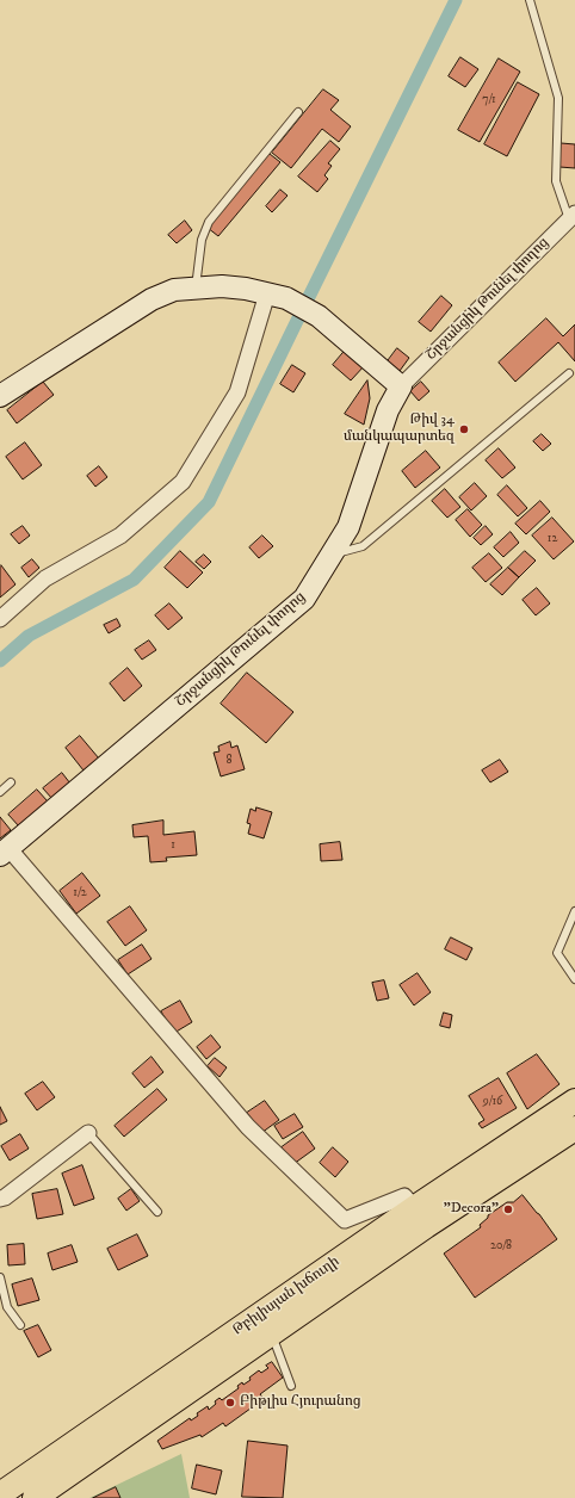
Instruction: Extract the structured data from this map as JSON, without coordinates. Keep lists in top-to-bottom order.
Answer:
{
  "streets": {
    "main road": ["Թբիլիսյան խճուղի"],
    "street": ["Շրջանցիկ Թունել փողոց"]
  },
  "places": ["Թիվ 34 մանկապարտեզ", "\"Decora\"", "Բիթլիս Հյուրանոց"],
  "house_numbers": [
    "7/1",
    "12",
    "8",
    "1",
    "1/2",
    "9/16",
    "20/8"
  ]
}
